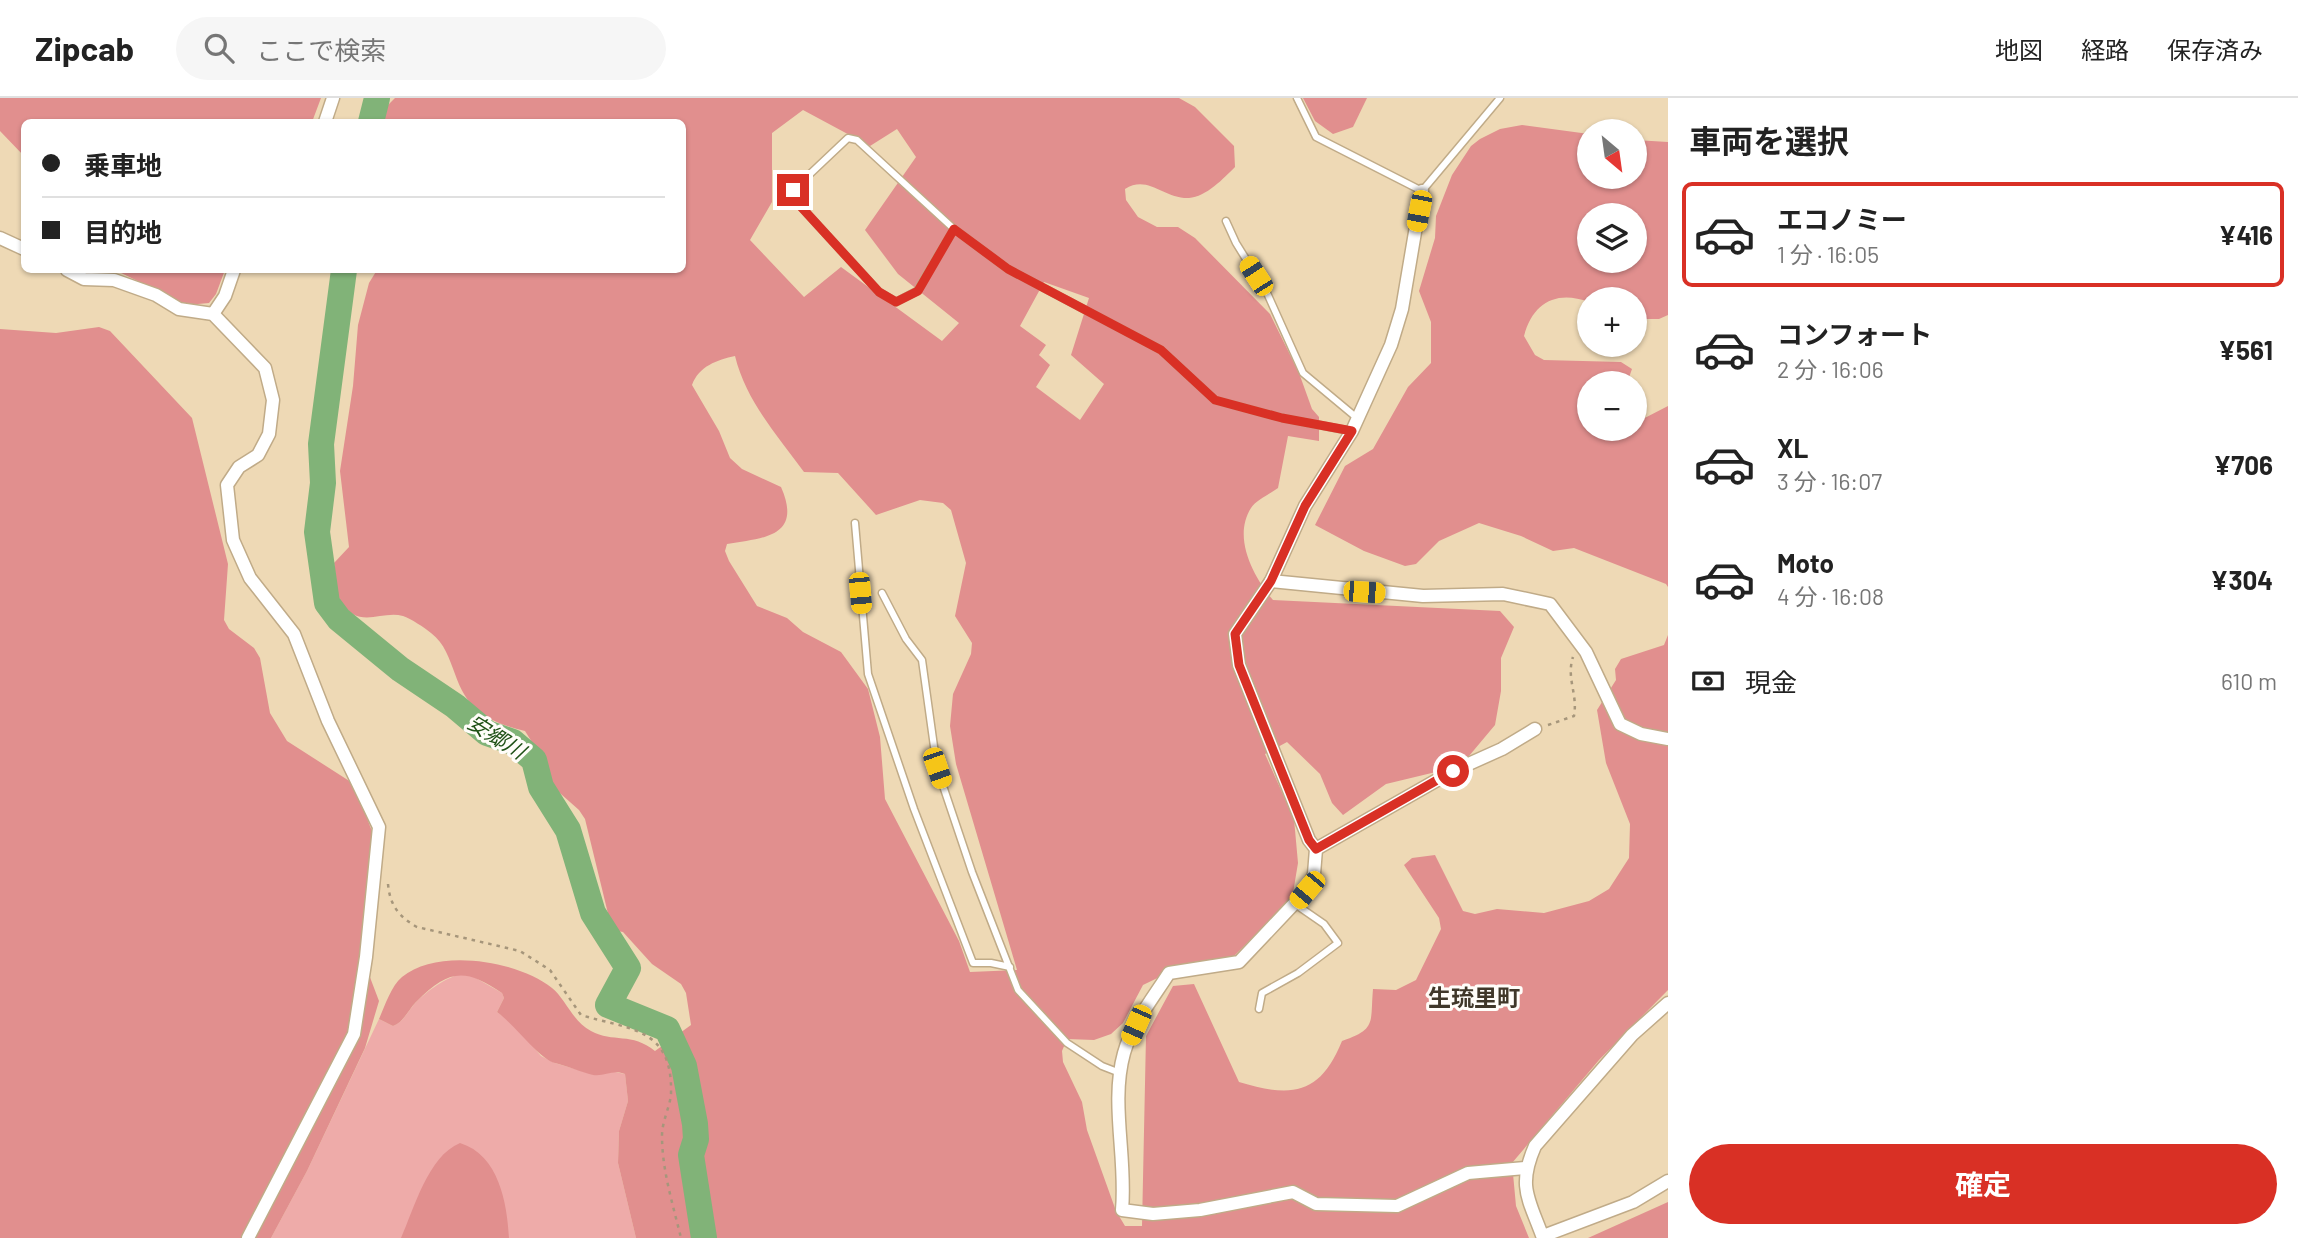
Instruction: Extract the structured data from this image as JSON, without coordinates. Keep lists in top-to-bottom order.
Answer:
{
  "districts": ["生琉里町"],
  "water": ["安郷川"],
  "north": "bottom right",
  "page": {
    "header": "Zipcab",
    "search": "ここで検索",
    "nav": ["地図", "経路", "保存済み"],
    "heading": "車両を選択",
    "map_buttons": ["+", "−"],
    "banner": ["乗車地", "目的地"],
    "list": [
      {
        "name": "エコノミー",
        "note": "1 分 · 16:05",
        "value": "¥416"
      },
      {
        "name": "コンフォート",
        "note": "2 分 · 16:06",
        "value": "¥561"
      },
      {
        "name": "XL",
        "note": "3 分 · 16:07",
        "value": "¥706"
      },
      {
        "name": "Moto",
        "note": "4 分 · 16:08",
        "value": "¥304"
      }
    ],
    "pay": ["現金", "610 m"],
    "buttons": "確定"
  }
}
